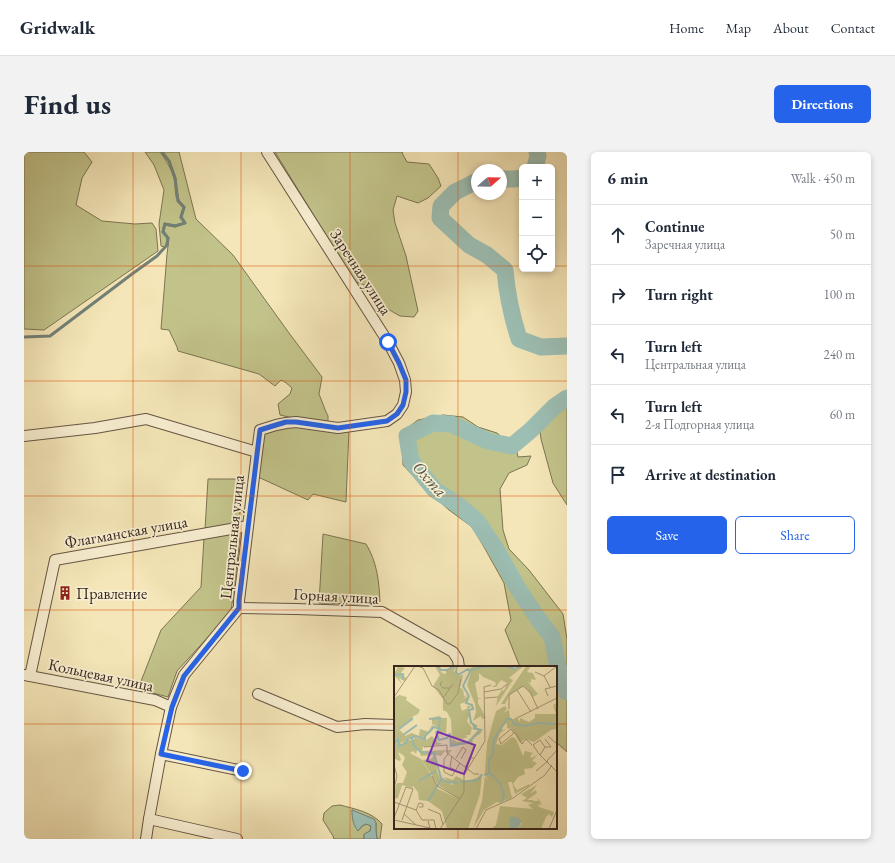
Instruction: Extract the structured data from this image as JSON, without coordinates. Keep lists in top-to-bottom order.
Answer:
{
  "streets": {
    "street": [
      "Заречная улица",
      "Флагманская улица",
      "Центральная улица",
      "Горная улица",
      "Кольцевая улица"
    ]
  },
  "crossings": [
    ["Заречная улица", "Центральная улица"],
    ["Флагманская улица", "Центральная улица"],
    ["Флагманская улица", "Кольцевая улица"],
    ["Центральная улица", "Горная улица"],
    ["Центральная улица", "Кольцевая улица"]
  ],
  "water": ["Охта"],
  "places": {
    "building": ["Правление"]
  },
  "north": "right",
  "page": {
    "header": "Gridwalk",
    "nav": [
      "Home",
      "Map",
      "About",
      "Contact"
    ],
    "buttons": [
      "Directions",
      ["Save", "Share"]
    ],
    "title": "Find us",
    "heading": ["6 min", "Walk · 450 m"],
    "map_buttons": ["+", "−"],
    "list": [
      ["Continue", "Заречная улица", "50 m"],
      ["Turn right", "100 m"],
      ["Turn left", "Центральная улица", "240 m"],
      ["Turn left", "2-я Подгорная улица", "60 m"],
      "Arrive at destination"
    ]
  }
}
